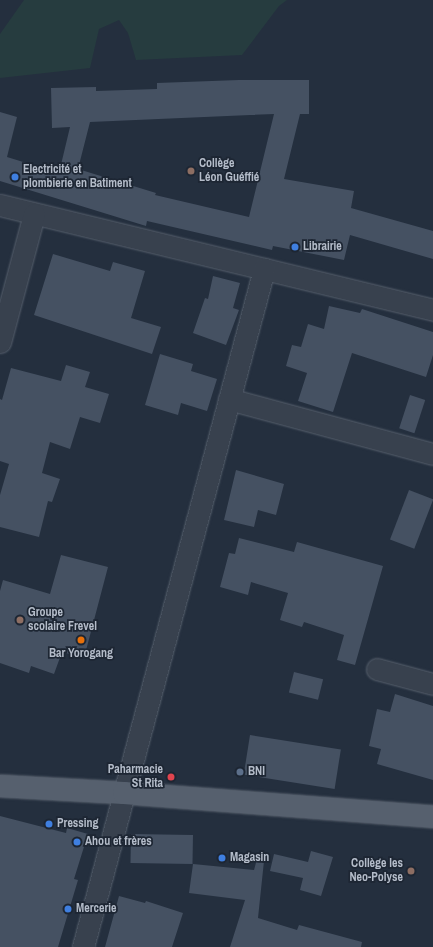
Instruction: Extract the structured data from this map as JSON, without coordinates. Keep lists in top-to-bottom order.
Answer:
{
  "places": [
    "Collège Léon Guéffié",
    "Electricité et plombierie en Batiment",
    "Librairie",
    "Groupe scolaire Frevel",
    "Bar Yorogang",
    "BNI",
    "Paharmacie St Rita",
    "Pressing",
    "Ahou et frères",
    "Magasin",
    "Collège les Neo-Polyse",
    "Mercerie"
  ]
}
